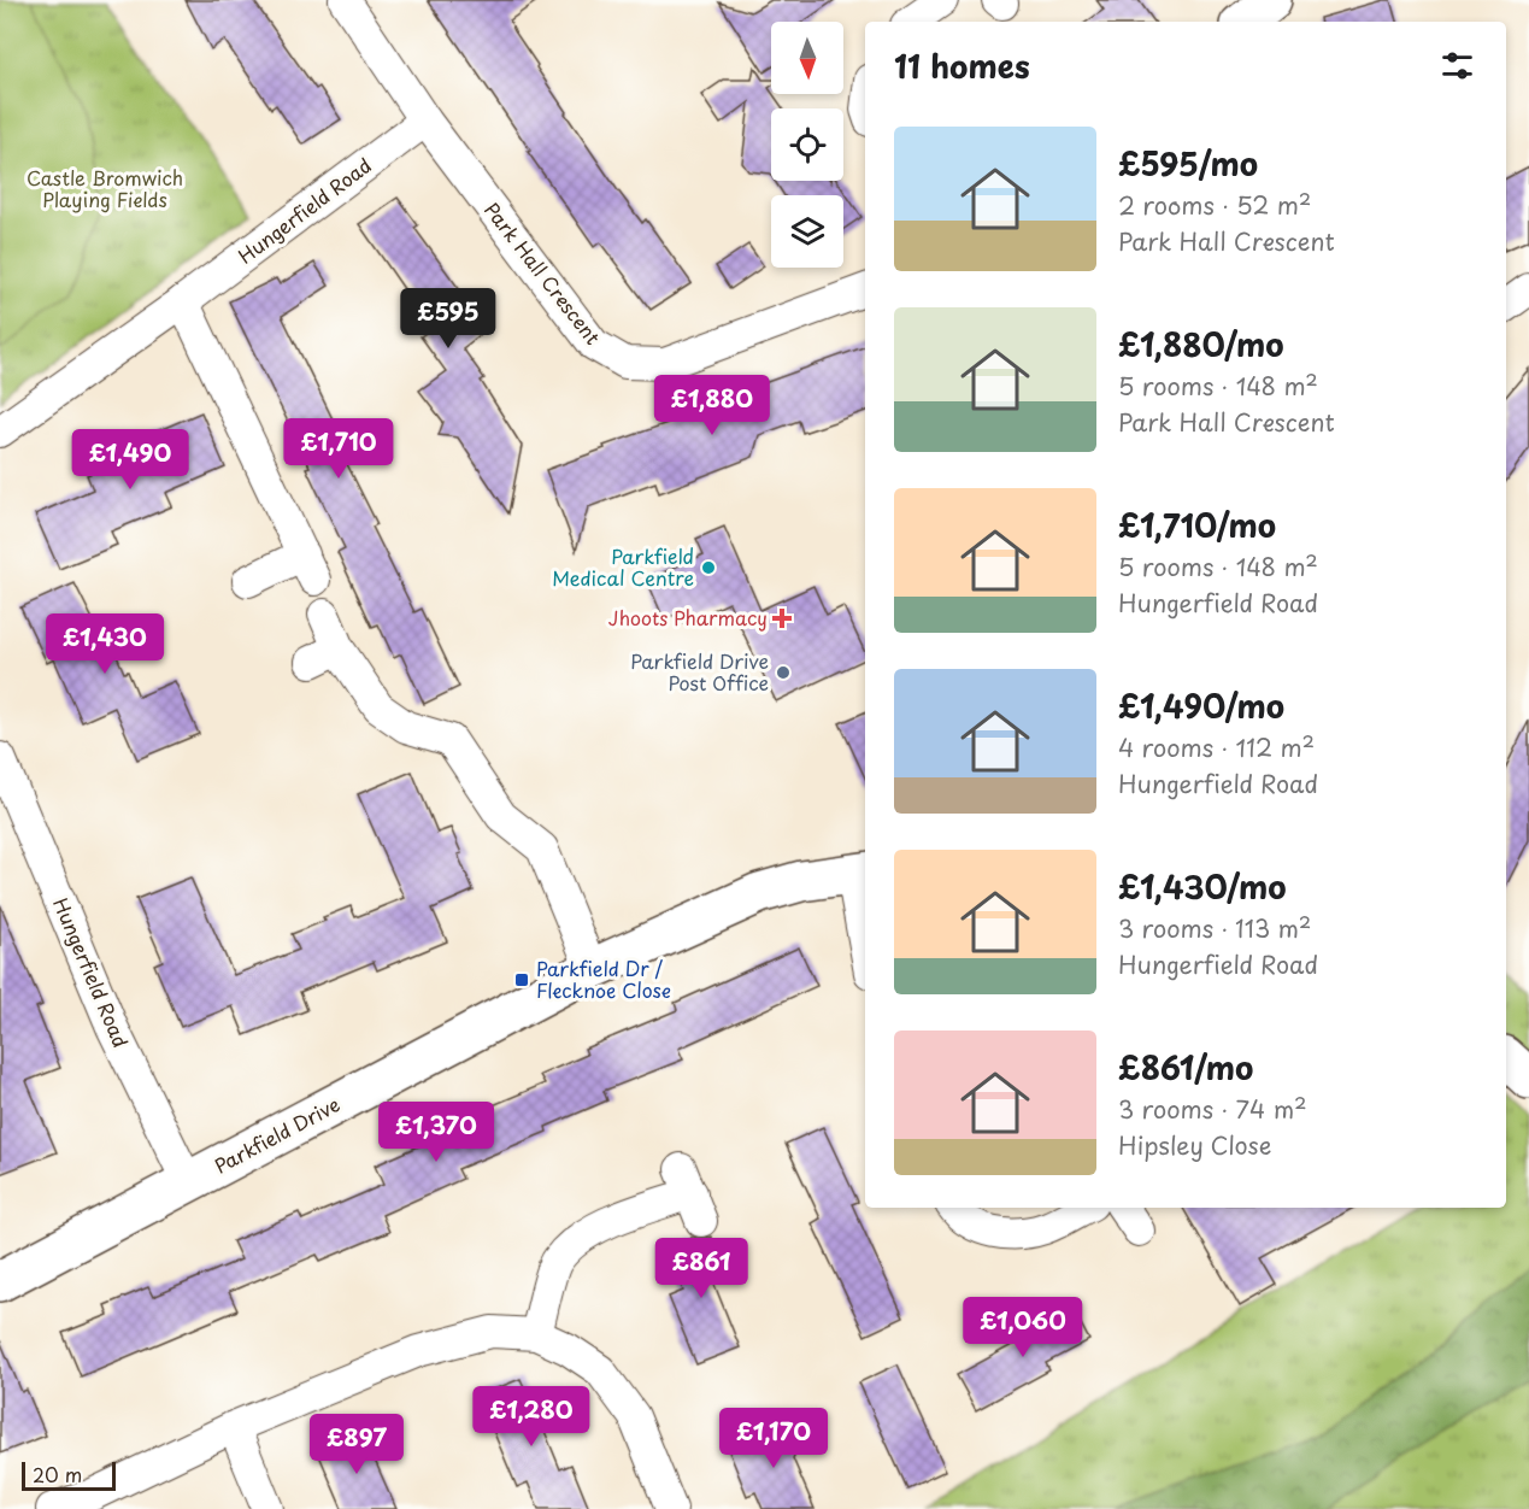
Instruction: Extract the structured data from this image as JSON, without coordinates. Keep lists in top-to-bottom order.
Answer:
{
  "streets": {
    "street": ["Hungerfield Road", "Park Hall Crescent", "Parkfield Drive"]
  },
  "crossings": [
    ["Hungerfield Road", "Park Hall Crescent"],
    ["Hungerfield Road", "Parkfield Drive"]
  ],
  "parks": ["Castle Bromwich Playing Fields"],
  "places": {
    "other": ["Parkfield Medical Centre", "Parkfield Drive Post Office"],
    "health": ["Jhoots Pharmacy"],
    "transit": ["Parkfield Dr / Flecknoe Close"]
  },
  "scale_bar": "20 m",
  "north": "bottom",
  "page": {
    "heading": "11 homes",
    "list": [
      {
        "name": "£595/mo",
        "note": "2 rooms · 52 m² · Park Hall Crescent"
      },
      {
        "name": "£1,880/mo",
        "note": "5 rooms · 148 m² · Park Hall Crescent"
      },
      {
        "name": "£1,710/mo",
        "note": "5 rooms · 148 m² · Hungerfield Road"
      },
      {
        "name": "£1,490/mo",
        "note": "4 rooms · 112 m² · Hungerfield Road"
      },
      {
        "name": "£1,430/mo",
        "note": "3 rooms · 113 m² · Hungerfield Road"
      },
      {
        "name": "£861/mo",
        "note": "3 rooms · 74 m² · Hipsley Close"
      }
    ],
    "price": [
      "£595",
      "£1,880",
      "£1,710",
      "£1,490",
      "£1,430",
      "£1,370",
      "£861",
      "£1,060",
      "£1,280",
      "£1,170",
      "£897"
    ],
    "scale": "20 m"
  }
}
